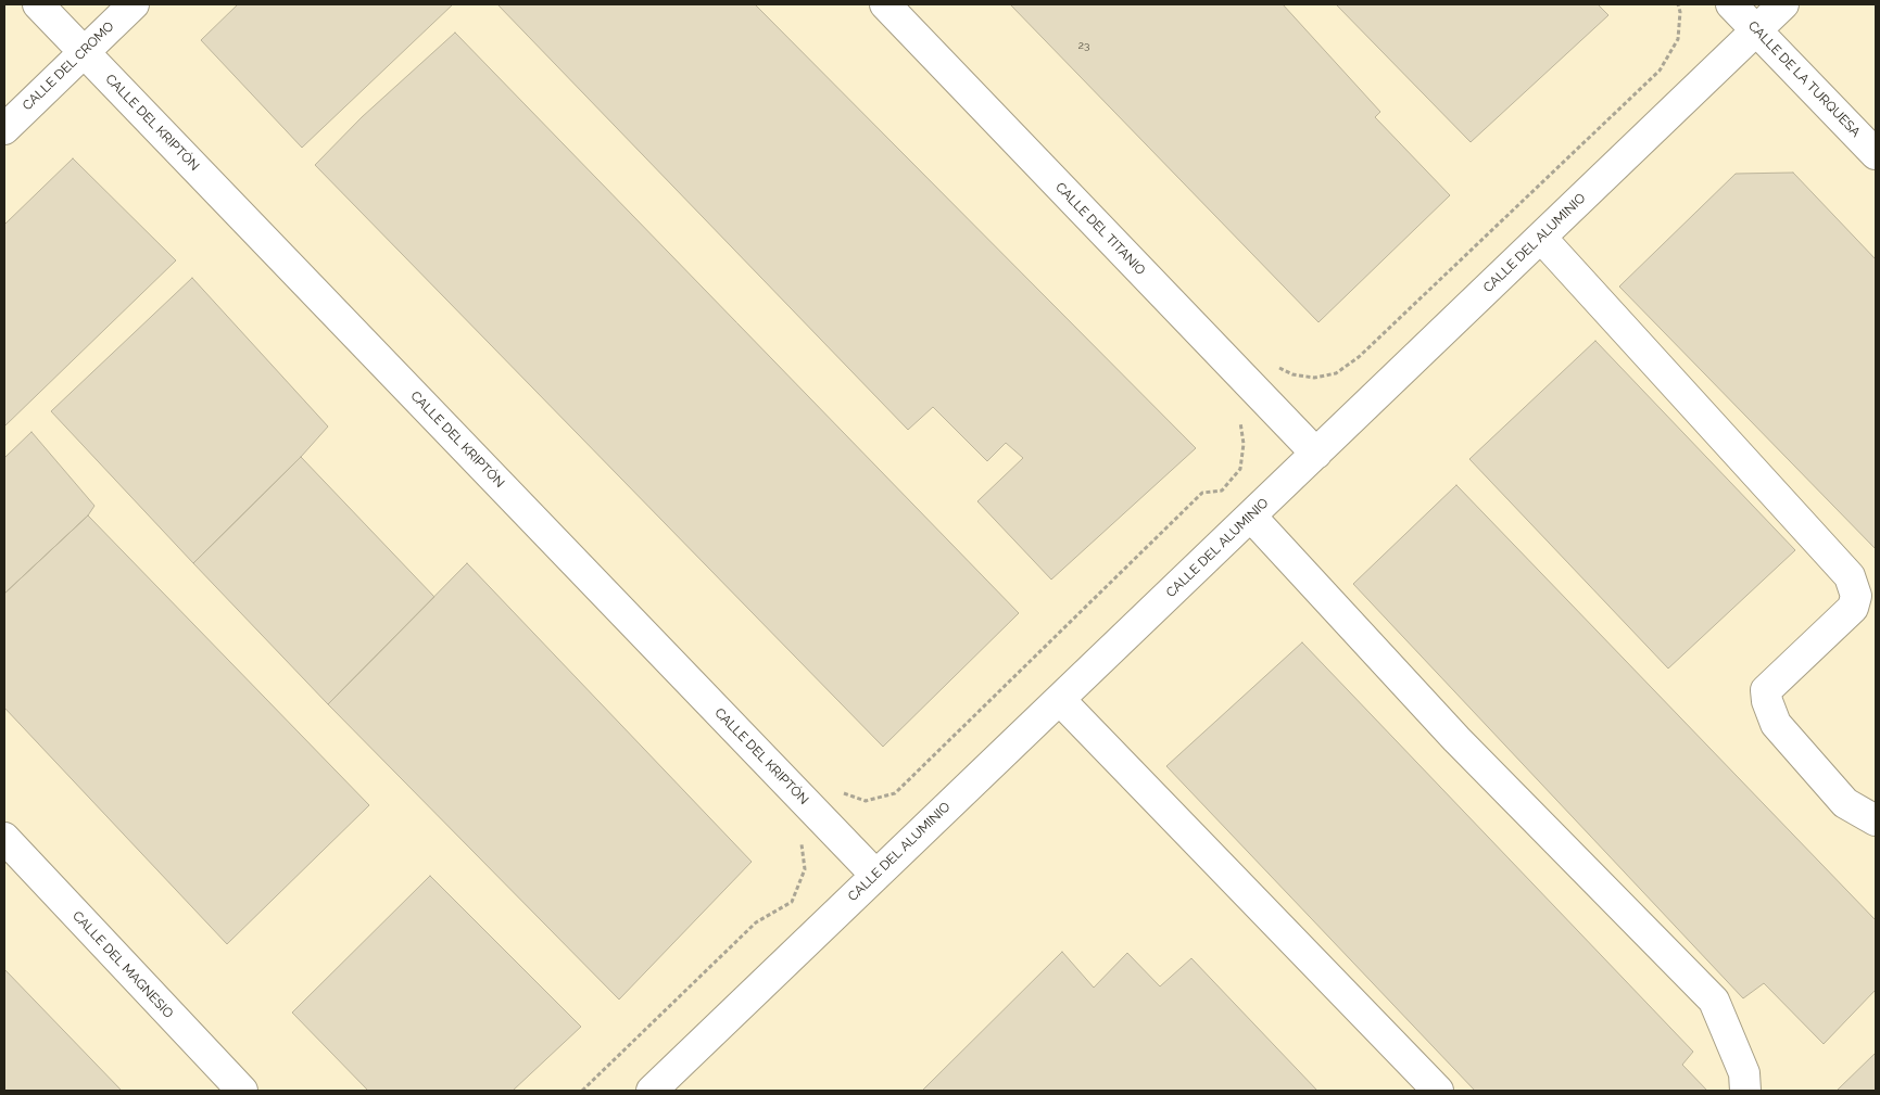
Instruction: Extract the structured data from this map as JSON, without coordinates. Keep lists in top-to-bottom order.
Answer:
{
  "streets": {
    "street": [
      "CALLE DEL CROMO",
      "CALLE DE LA TURQUESA",
      "CALLE DEL KRIPTÓN",
      "CALLE DEL TITANIO",
      "CALLE DEL ALUMINIO",
      "CALLE DEL MAGNESIO"
    ]
  },
  "crossings": [
    ["CALLE DEL CROMO", "CALLE DEL KRIPTÓN"],
    ["CALLE DE LA TURQUESA", "CALLE DEL ALUMINIO"],
    ["CALLE DEL KRIPTÓN", "CALLE DEL ALUMINIO"],
    ["CALLE DEL TITANIO", "CALLE DEL ALUMINIO"]
  ],
  "house_numbers": ["23"]
}
